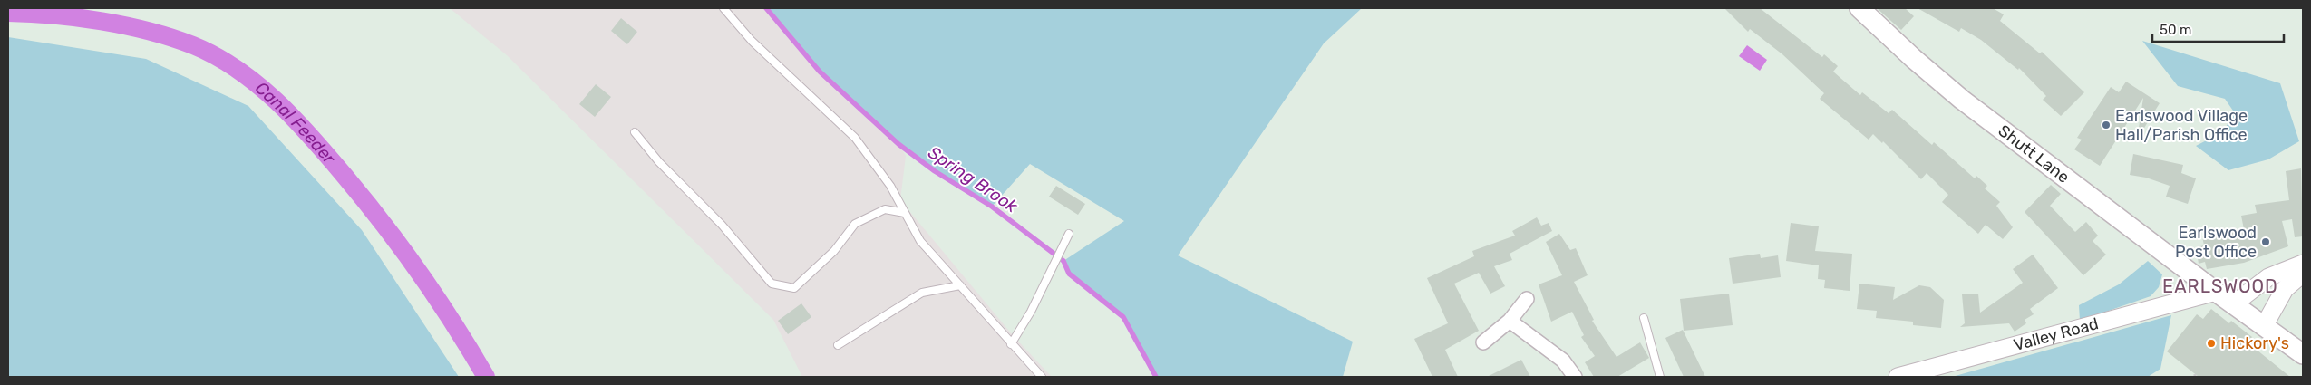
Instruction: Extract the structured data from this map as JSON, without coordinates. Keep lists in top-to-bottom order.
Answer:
{
  "streets": {
    "main road": ["Shutt Lane"],
    "street": ["Valley Road"]
  },
  "crossings": [
    ["Shutt Lane", "Valley Road"]
  ],
  "districts": ["EARLSWOOD"],
  "water": ["Canal Feeder", "Spring Brook"],
  "places": ["Earlswood Village Hall/Parish Office", "Earlswood Post Office", "Hickory's"],
  "scale_bar": "50 m"
}
